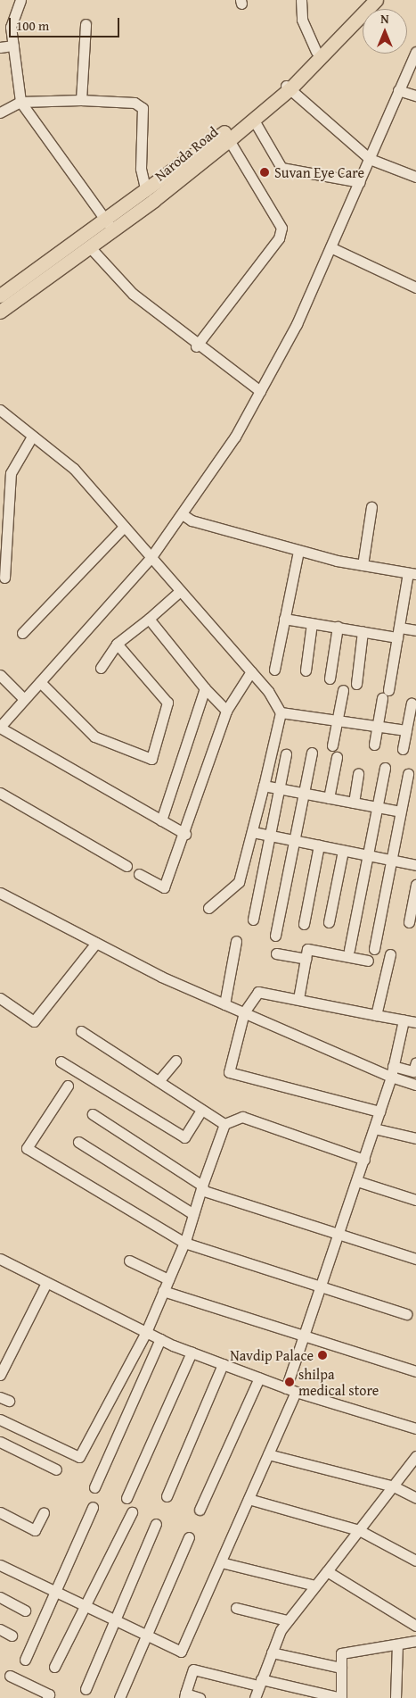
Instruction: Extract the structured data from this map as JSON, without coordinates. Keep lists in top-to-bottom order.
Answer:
{
  "streets": {
    "main road": ["Naroda Road"]
  },
  "places": ["Suvan Eye Care", "Navdip Palace", "shilpa medical store"],
  "scale_bar": "100 m",
  "north": "top"
}
